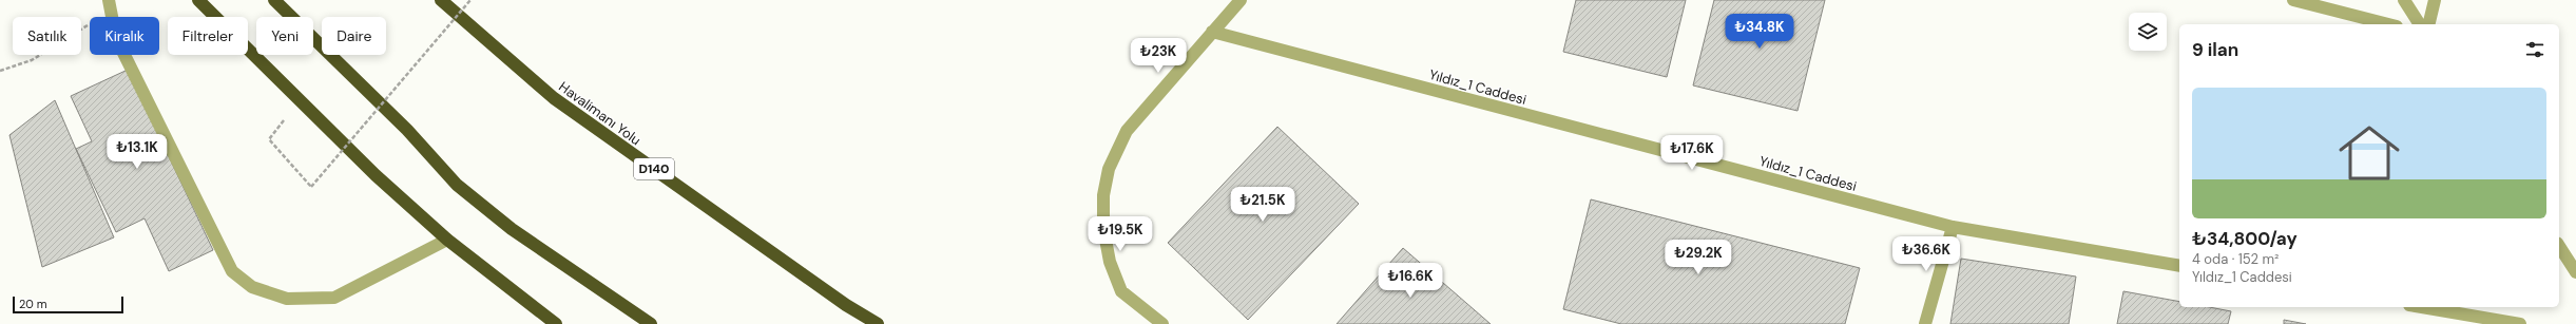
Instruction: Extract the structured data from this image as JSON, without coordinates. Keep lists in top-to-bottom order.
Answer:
{
  "streets": {
    "highway": ["Havalimanı Yolu", "D140"],
    "street": ["Yıldız_1 Caddesi"]
  },
  "scale_bar": "20 m",
  "page": {
    "price": [
      "₺34.8K",
      "₺23K",
      "₺13.1K",
      "₺17.6K",
      "₺21.5K",
      "₺19.5K",
      "₺36.6K",
      "₺29.2K",
      "₺16.6K"
    ],
    "chip": [
      "Satılık",
      "Kiralık",
      "Filtreler",
      "Yeni",
      "Daire"
    ],
    "heading": "9 ilan",
    "list": [
      {
        "name": "₺34,800/ay",
        "note": "4 oda · 152 m² · Yıldız_1 Caddesi"
      }
    ],
    "scale": "20 m"
  }
}
